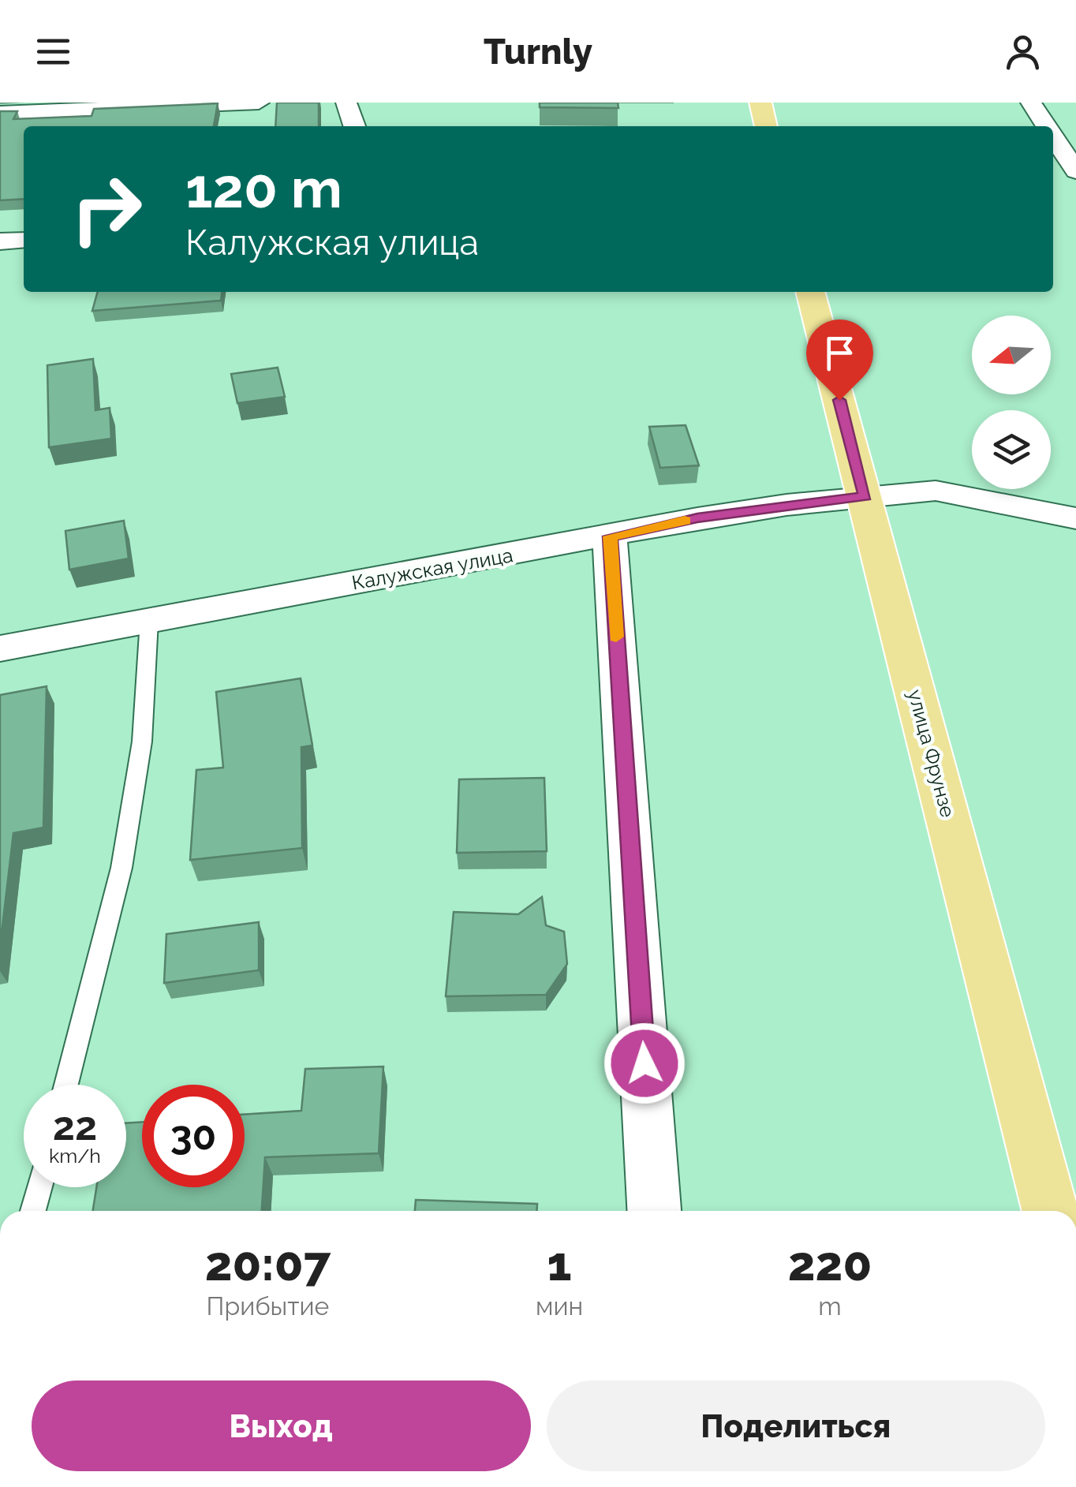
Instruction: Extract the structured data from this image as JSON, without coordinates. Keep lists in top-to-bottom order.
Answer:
{
  "streets": {
    "main road": ["улица Фрунзе"],
    "street": ["Калужская улица"]
  },
  "crossings": [
    ["Калужская улица", "улица Фрунзе"]
  ],
  "north": "left",
  "page": {
    "header": "Turnly",
    "turn": ["120 m", "Калужская улица"],
    "speed": "22 km/h",
    "limit": "30",
    "eta": [
      "20:07",
      "Прибытие",
      "1",
      "мин",
      "220",
      "m"
    ],
    "buttons": ["Выход", "Поделиться"]
  }
}
